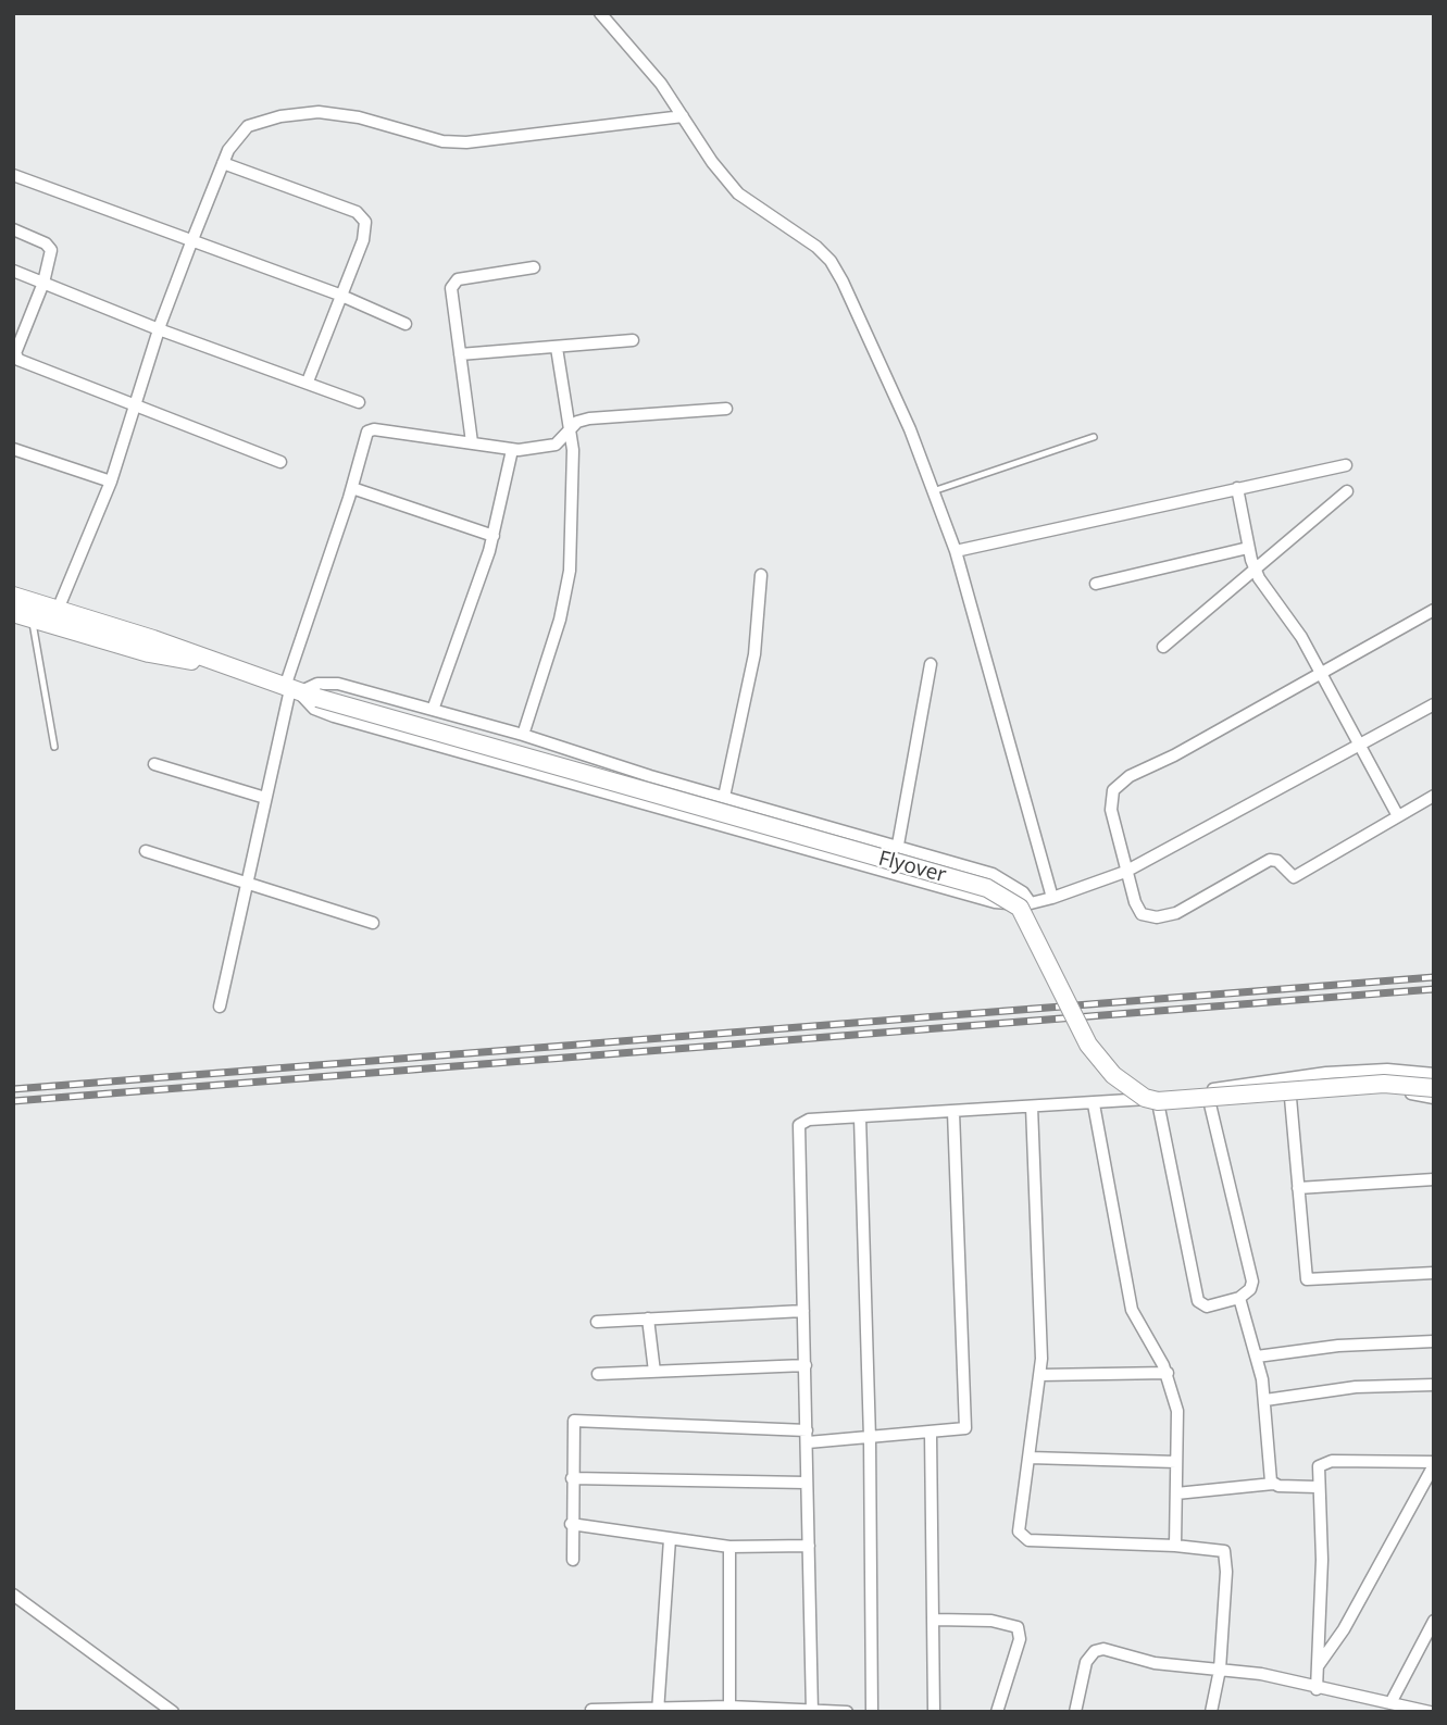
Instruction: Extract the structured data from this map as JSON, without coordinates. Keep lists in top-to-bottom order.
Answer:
{
  "streets": {
    "main road": ["Flyover"]
  }
}
